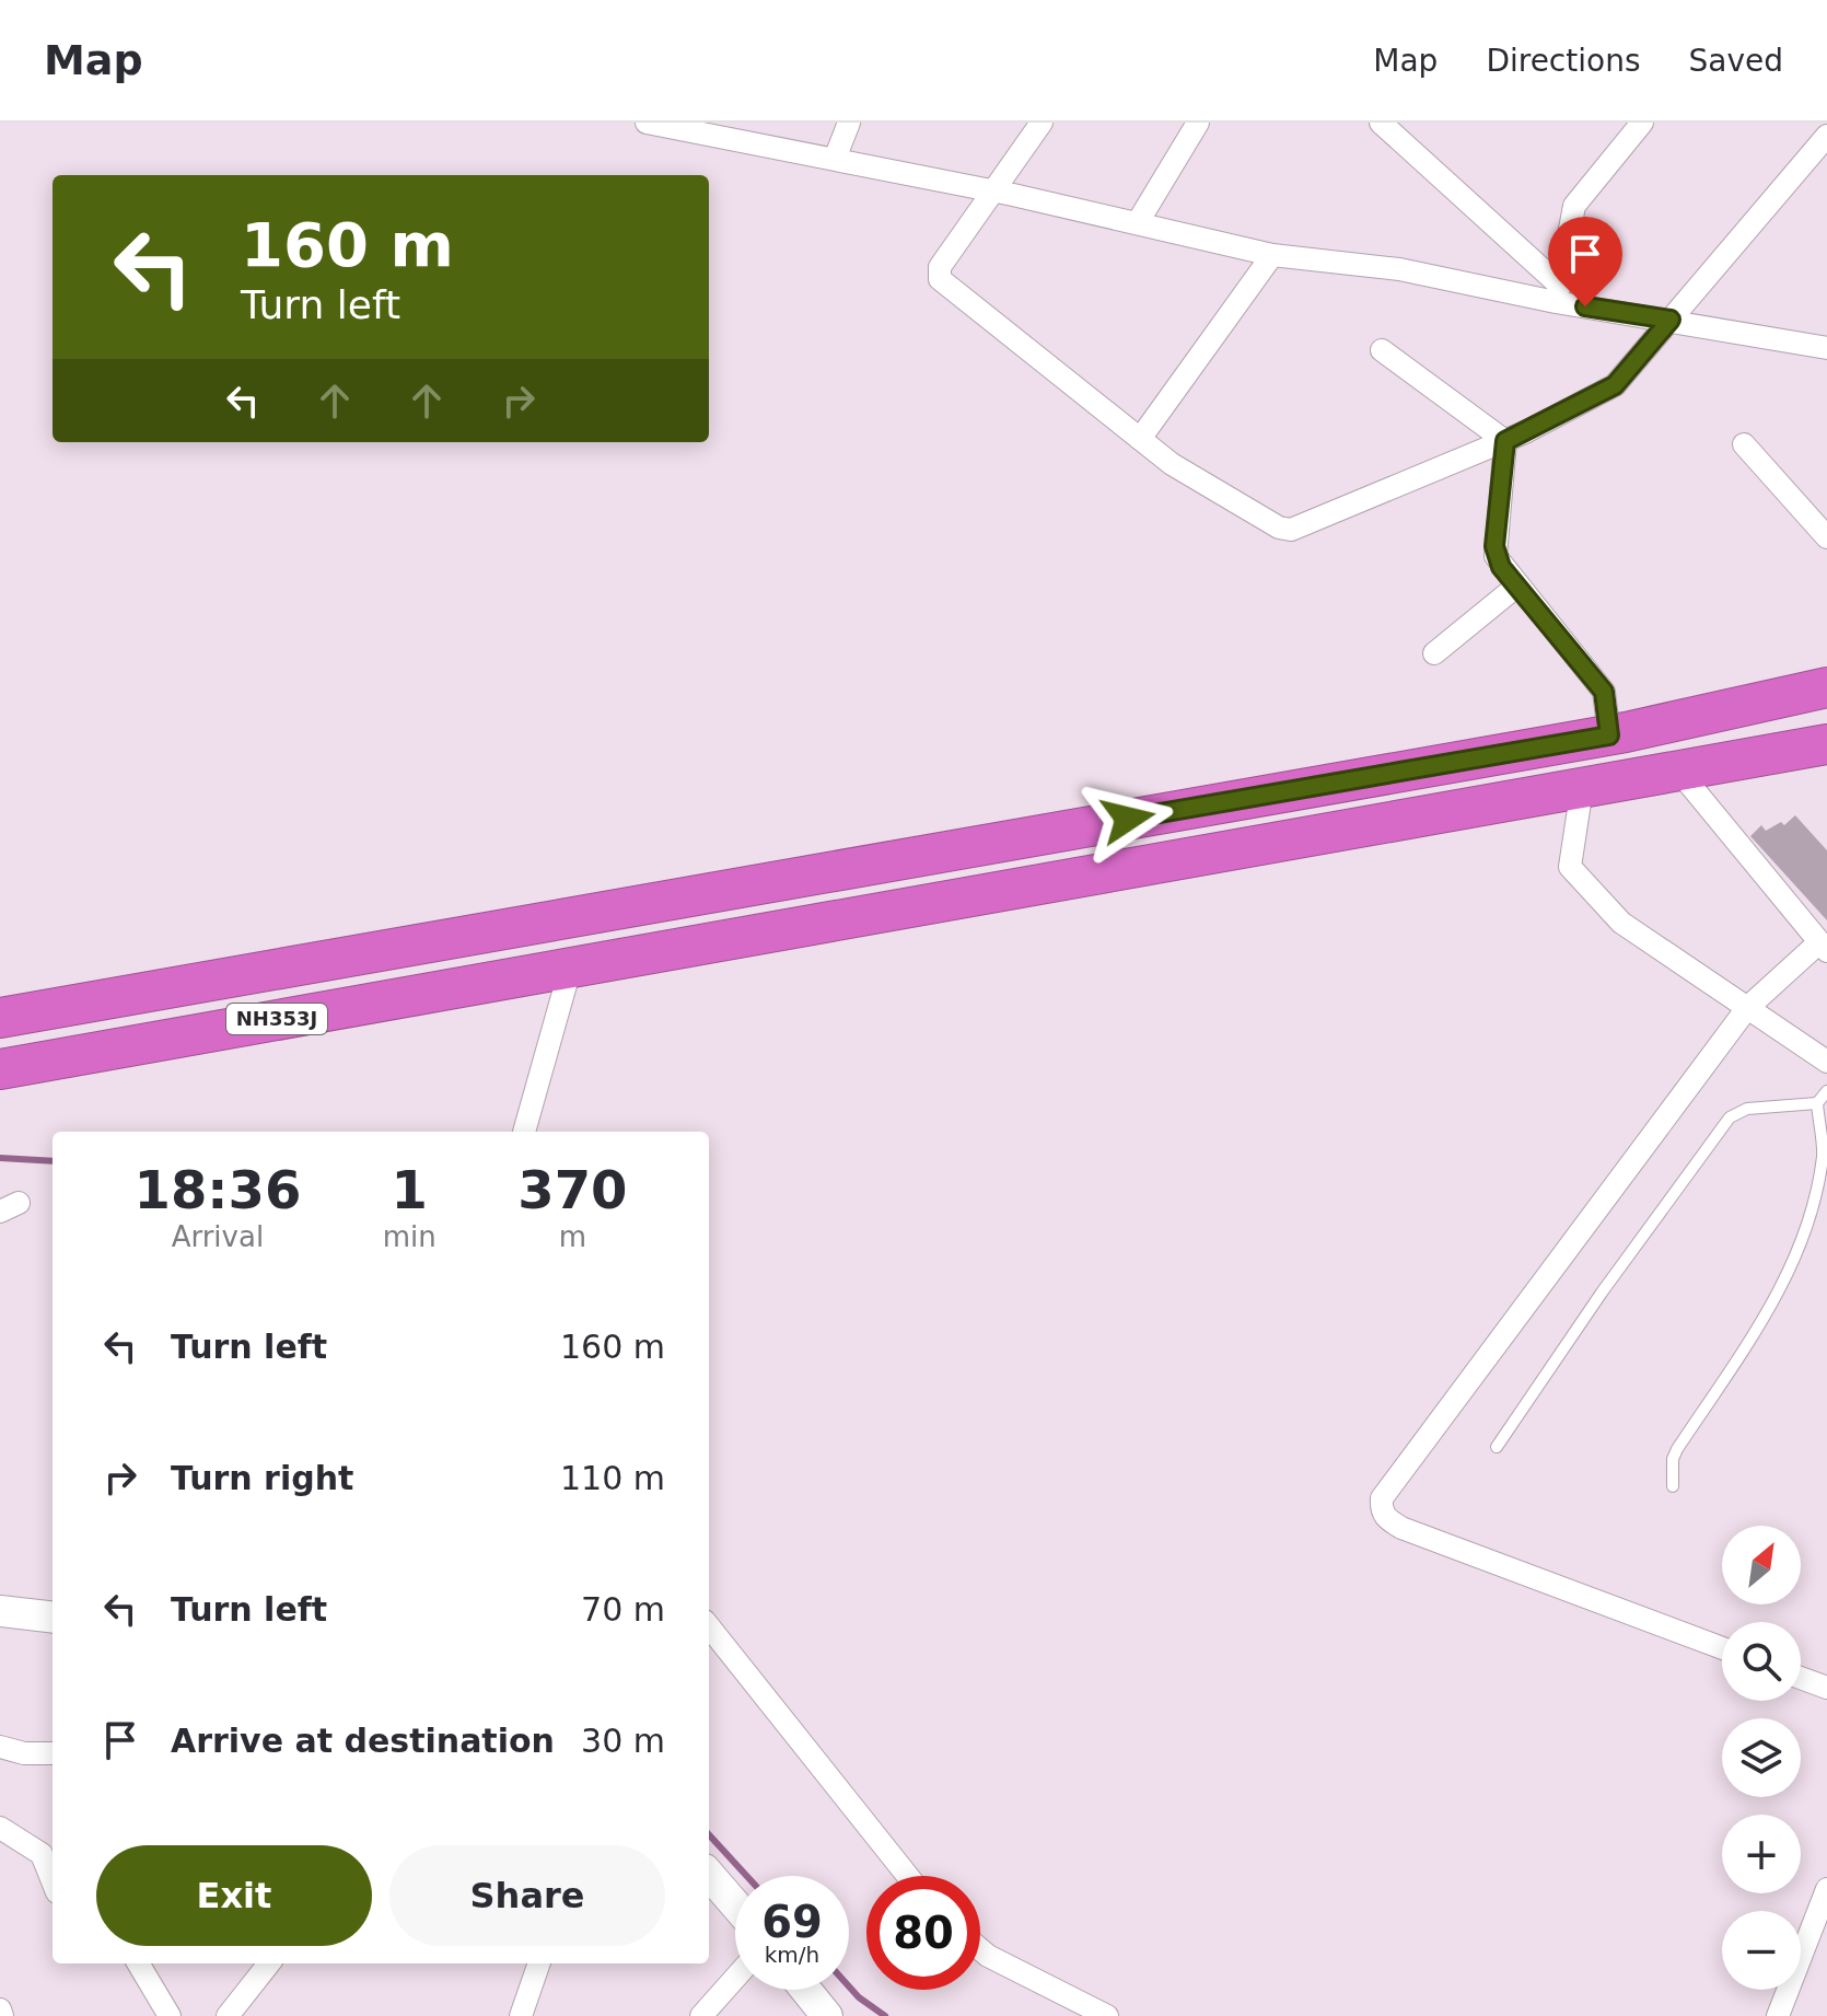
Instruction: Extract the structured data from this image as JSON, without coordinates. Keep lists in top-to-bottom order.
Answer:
{
  "streets": {
    "highway": ["NH353J"]
  },
  "north": "top right",
  "page": {
    "header": "Map",
    "nav": ["Map", "Directions", "Saved"],
    "turn": ["160 m", "Turn left"],
    "eta": [
      "18:36",
      "Arrival",
      "1",
      "min",
      "370",
      "m"
    ],
    "list": [
      {
        "name": "Turn left",
        "value": "160 m"
      },
      {
        "name": "Turn right",
        "value": "110 m"
      },
      {
        "name": "Turn left",
        "value": "70 m"
      },
      {
        "name": "Arrive at destination",
        "value": "30 m"
      }
    ],
    "map_buttons": ["+", "−"],
    "buttons": ["Exit", "Share"],
    "speed": "69 km/h",
    "limit": "80"
  }
}
